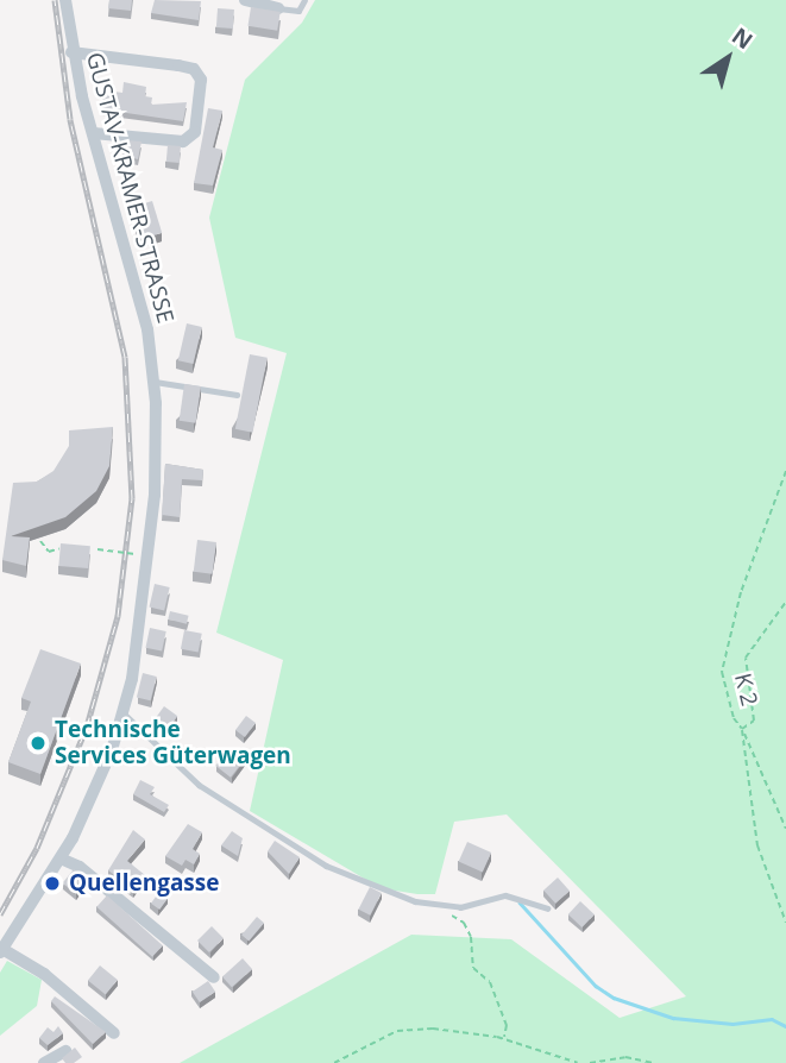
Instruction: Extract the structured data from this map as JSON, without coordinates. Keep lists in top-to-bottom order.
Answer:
{
  "streets": {
    "street": ["GUSTAV-KRAMER-STRASSE"],
    "path": ["K 2"]
  },
  "places": ["Technische Services Güterwagen", "Quellengasse"],
  "north": "top right"
}
